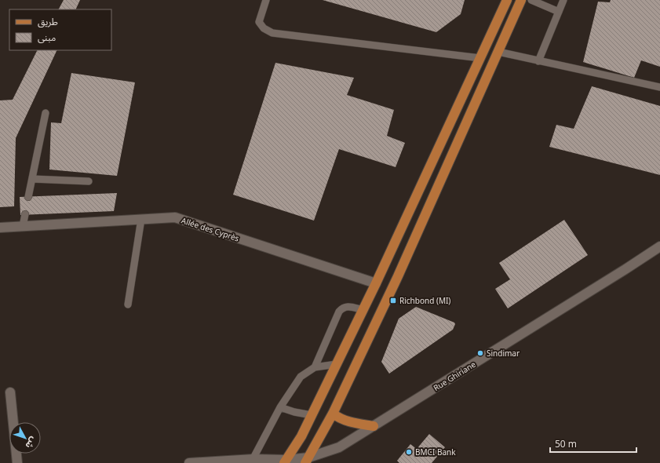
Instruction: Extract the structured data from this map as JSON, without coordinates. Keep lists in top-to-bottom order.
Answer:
{
  "streets": {
    "street": ["Allée des Cyprès", "Rue Ghiriane"]
  },
  "places": {
    "transit": ["Richbond (MI)"],
    "other": ["Sindimar", "BMCI Bank"]
  },
  "legend": ["طريق", "مبنى"],
  "scale_bar": "50 m",
  "north": "bottom right"
}
